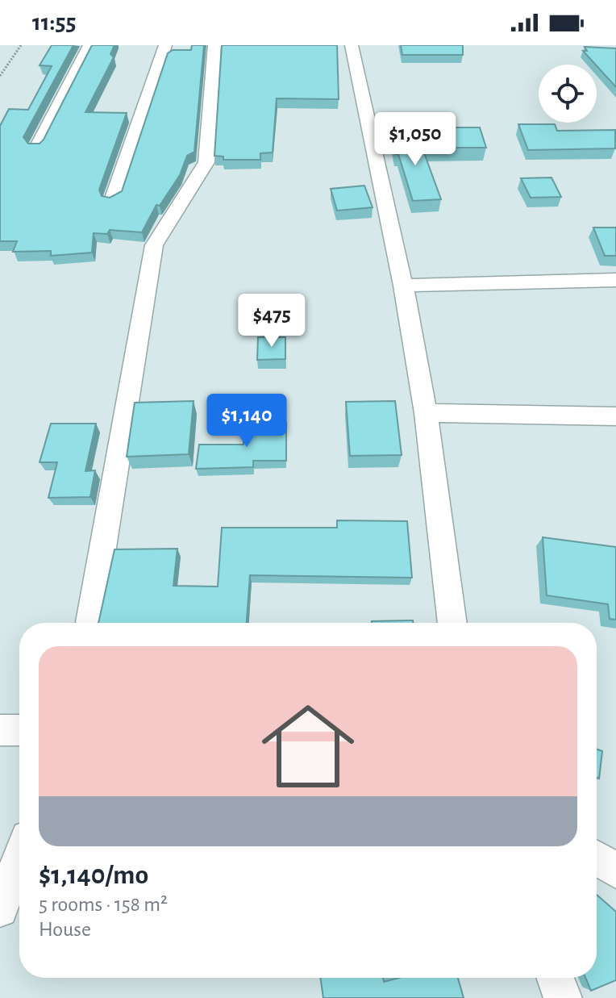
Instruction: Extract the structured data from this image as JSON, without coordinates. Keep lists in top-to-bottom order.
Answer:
{
  "page": {
    "status": "11:55",
    "price": ["$1,050", "$475", "$1,140"],
    "list": [
      {
        "name": "$1,140/mo",
        "note": "5 rooms · 158 m² · House"
      }
    ]
  }
}
